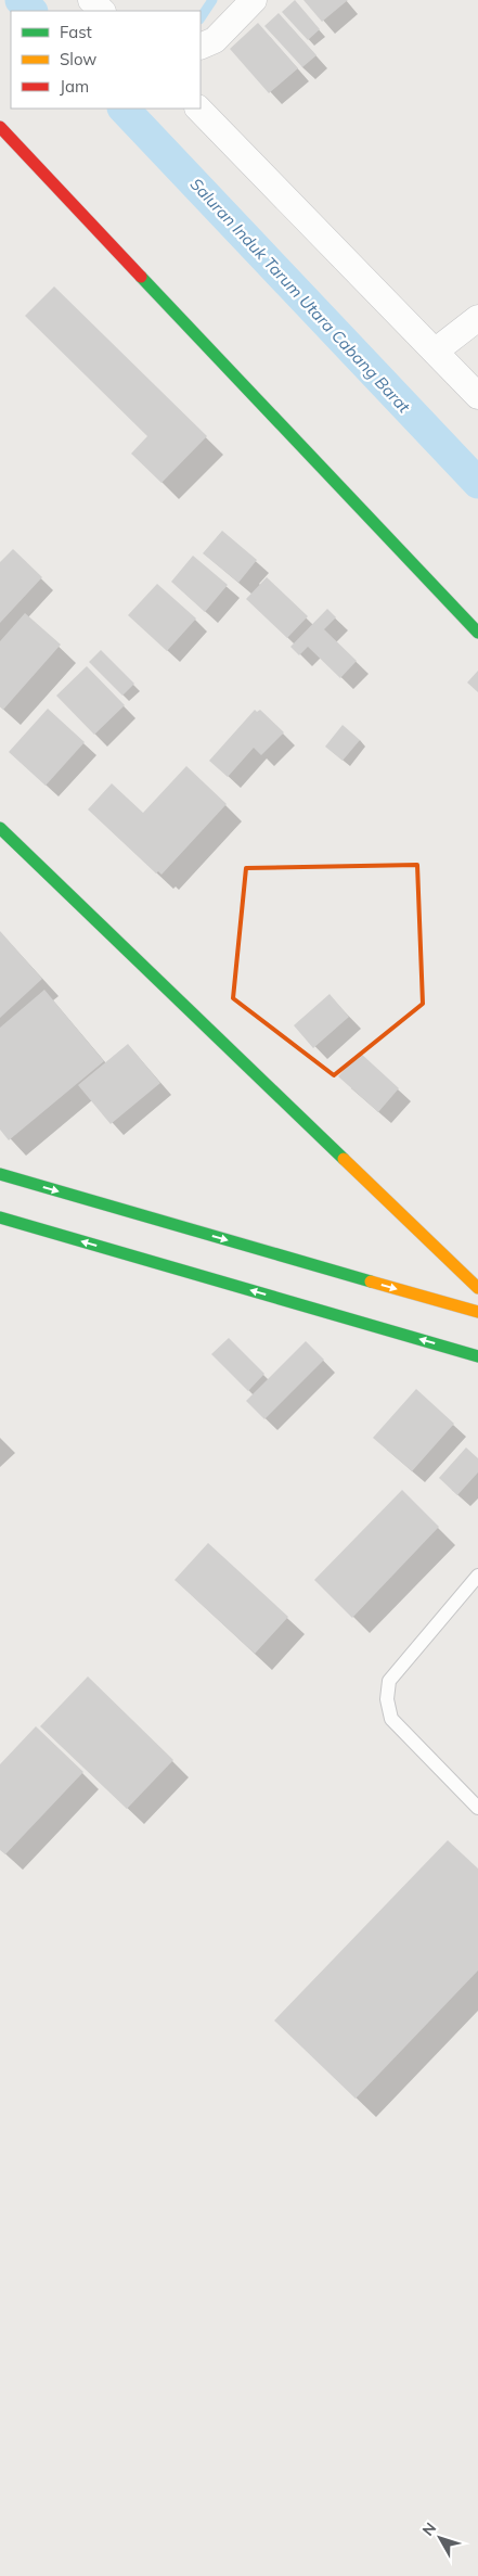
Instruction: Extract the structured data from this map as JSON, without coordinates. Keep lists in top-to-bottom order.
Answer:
{
  "water": ["Saluran Induk Tarum Utara Cabang Barat"],
  "legend": ["Fast", "Slow", "Jam"],
  "north": "top left"
}
